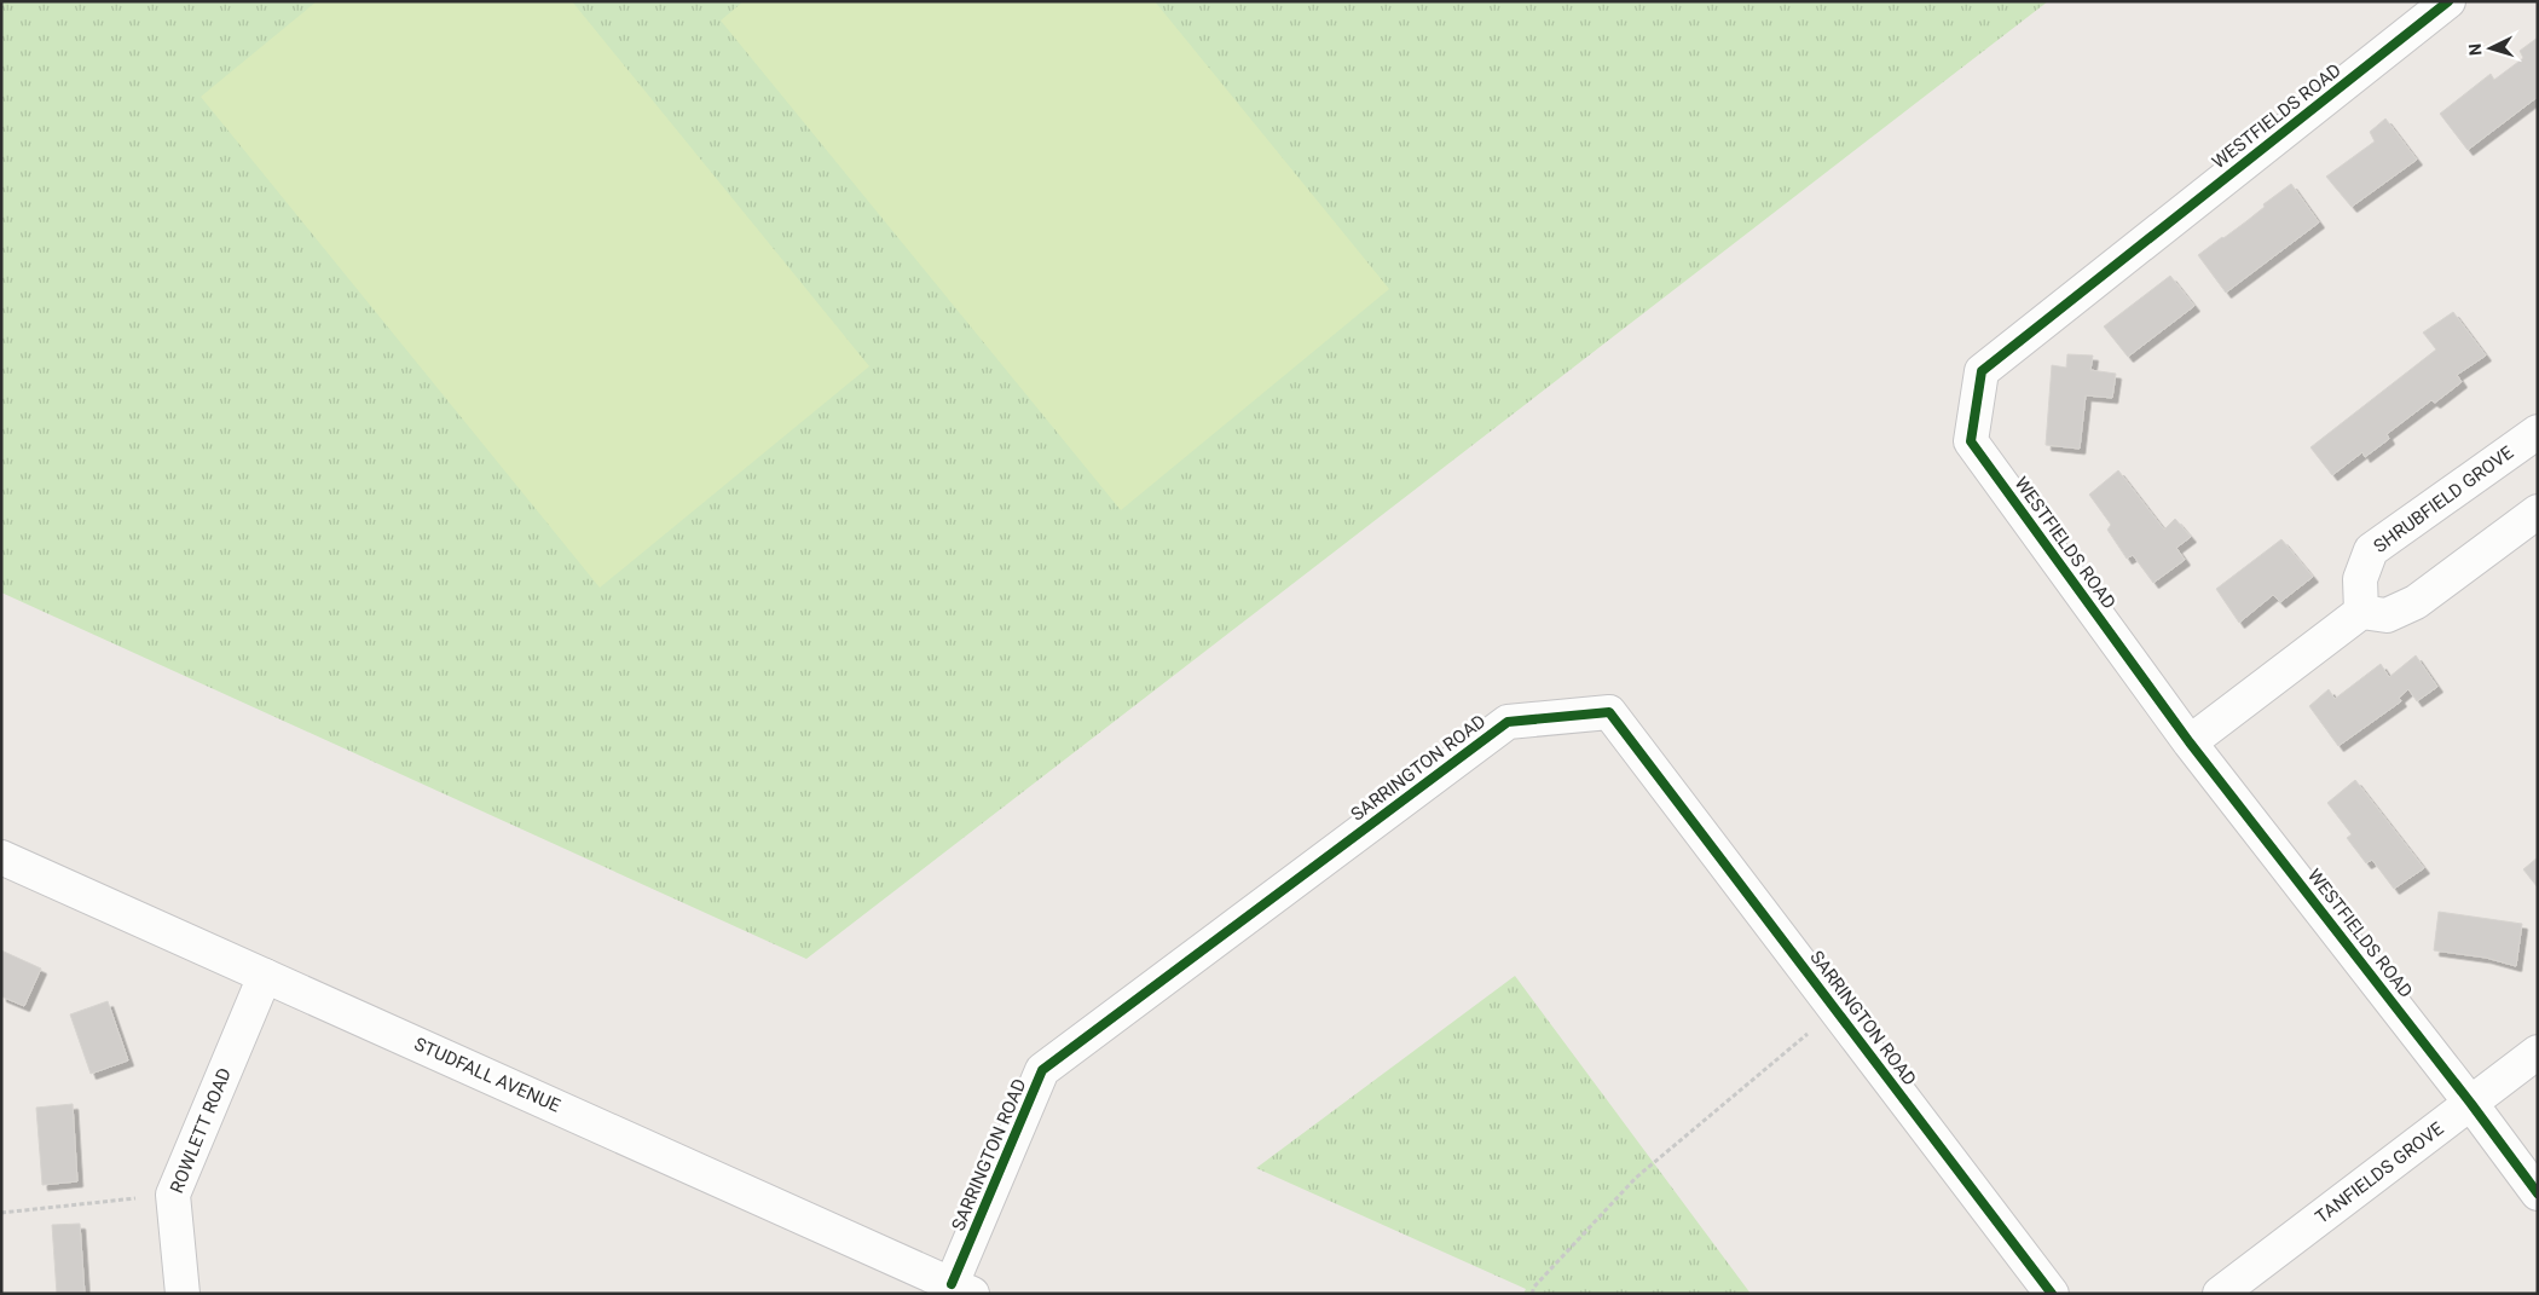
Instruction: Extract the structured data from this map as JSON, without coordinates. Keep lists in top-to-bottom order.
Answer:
{
  "streets": {
    "street": [
      "WESTFIELDS ROAD",
      "SHRUBFIELD GROVE",
      "SARRINGTON ROAD",
      "STUDFALL AVENUE",
      "ROWLETT ROAD",
      "TANFIELDS GROVE"
    ]
  },
  "crossings": [
    ["WESTFIELDS ROAD", "TANFIELDS GROVE"],
    ["SARRINGTON ROAD", "STUDFALL AVENUE"],
    ["STUDFALL AVENUE", "ROWLETT ROAD"]
  ],
  "north": "left"
}
